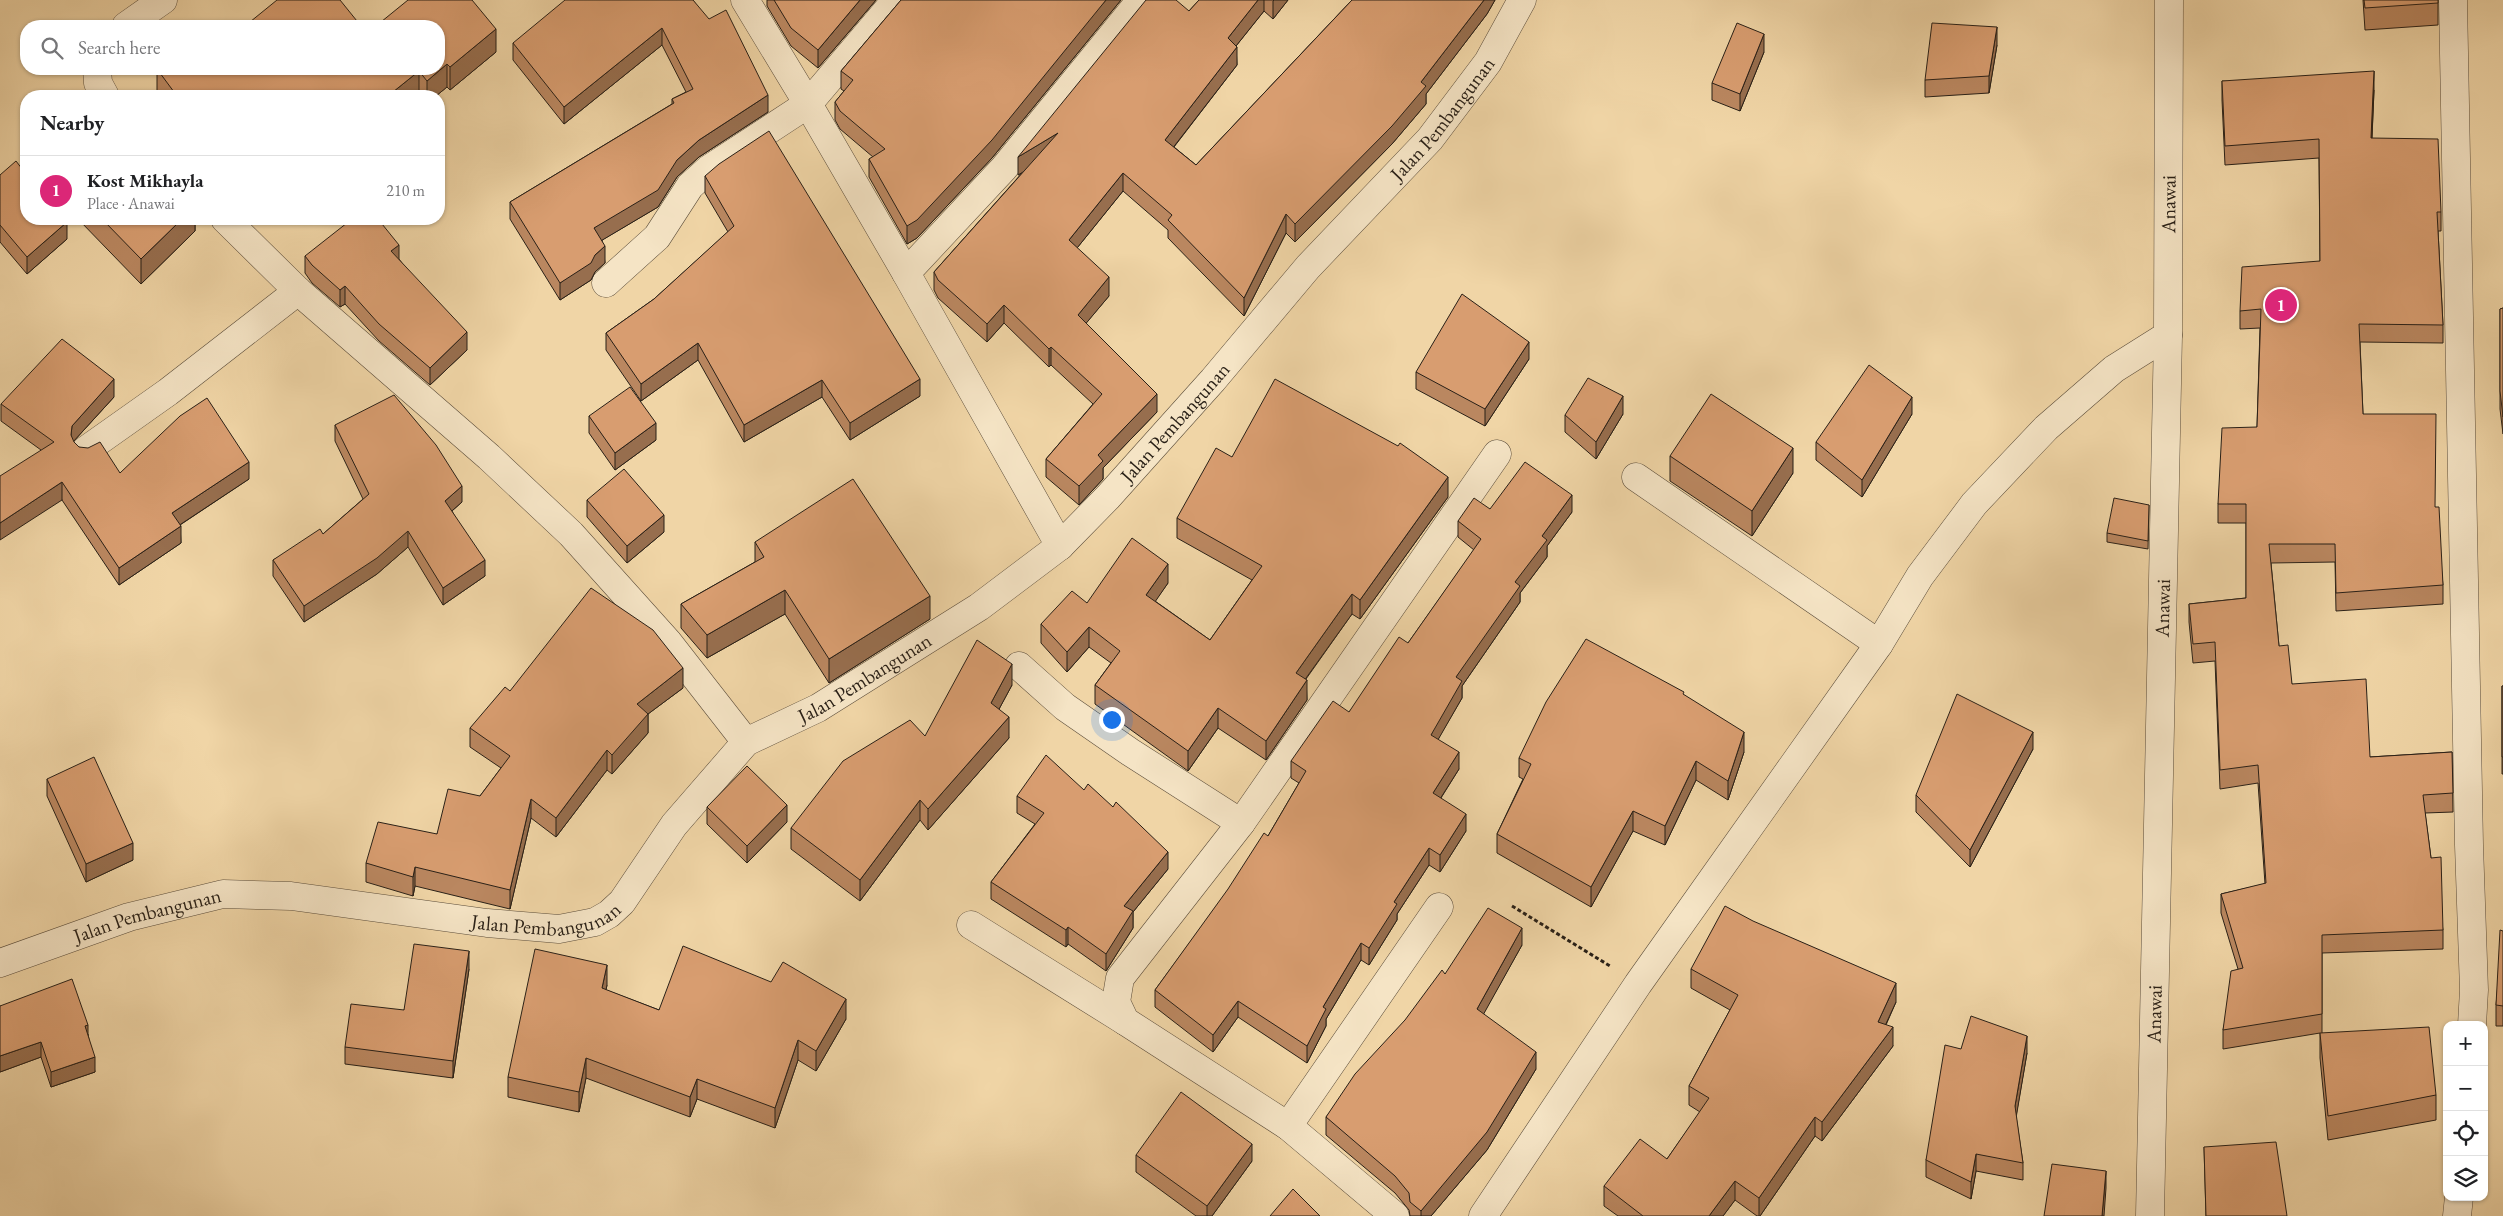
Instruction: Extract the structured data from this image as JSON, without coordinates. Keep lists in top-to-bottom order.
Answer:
{
  "streets": {
    "street": ["Jalan Pembangunan", "Anawai"]
  },
  "page": {
    "search": "Search here",
    "heading": "Nearby",
    "list": [
      {
        "mark": "1",
        "name": "Kost Mikhayla",
        "note": "Place · Anawai",
        "value": "210 m"
      }
    ],
    "pins": "1",
    "map_buttons": ["+", "−"]
  }
}
